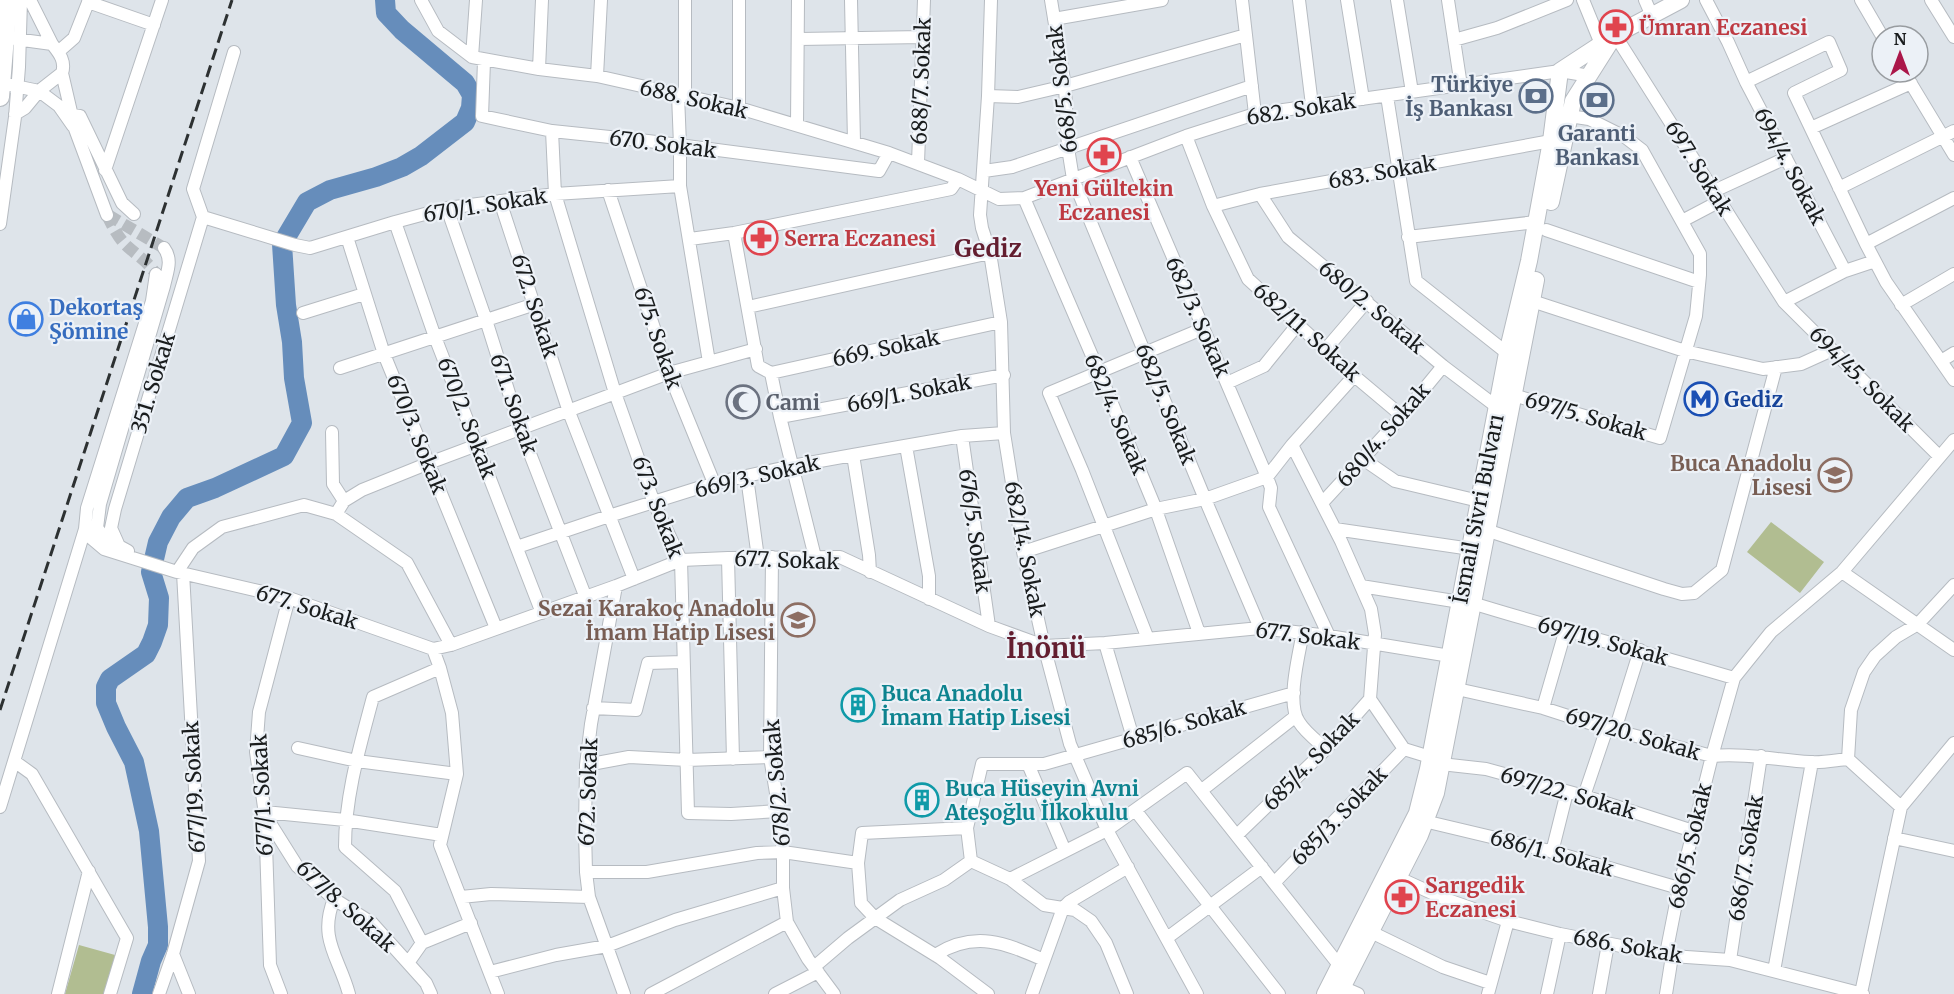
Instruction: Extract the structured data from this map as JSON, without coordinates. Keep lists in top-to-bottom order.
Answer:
{
  "streets": {
    "main road": ["İsmail Sivri Bulvarı"],
    "street": [
      "688/7. Sokak",
      "668/5. Sokak",
      "688. Sokak",
      "682. Sokak",
      "670. Sokak",
      "694/4. Sokak",
      "697. Sokak",
      "683. Sokak",
      "670/1. Sokak",
      "672. Sokak",
      "680/2. Sokak",
      "682/3. Sokak",
      "682/11. Sokak",
      "675. Sokak",
      "669. Sokak",
      "694/45. Sokak",
      "351. Sokak",
      "669/1. Sokak",
      "671. Sokak",
      "682/5. Sokak",
      "682/4. Sokak",
      "697/5. Sokak",
      "670/2. Sokak",
      "670/3. Sokak",
      "680/4. Sokak",
      "669/3. Sokak",
      "673. Sokak",
      "676/5. Sokak",
      "682/14. Sokak",
      "677. Sokak",
      "697/19. Sokak",
      "685/6. Sokak",
      "697/20. Sokak",
      "685/4. Sokak",
      "678/2. Sokak",
      "677/19. Sokak",
      "697/22. Sokak",
      "677/1. Sokak",
      "685/3. Sokak",
      "686/5. Sokak",
      "686/1. Sokak",
      "686/7. Sokak",
      "677/8. Sokak",
      "686. Sokak"
    ]
  },
  "crossings": [
    ["688/7. Sokak", "688. Sokak"],
    ["668/5. Sokak", "682. Sokak"],
    ["668/5. Sokak", "682/5. Sokak"],
    ["688. Sokak", "682. Sokak"],
    ["688. Sokak", "670. Sokak"],
    ["688. Sokak", "682/4. Sokak"],
    ["688. Sokak", "682/14. Sokak"],
    ["682. Sokak", "682/3. Sokak"],
    ["682. Sokak", "682/11. Sokak"],
    ["682. Sokak", "682/5. Sokak"],
    ["682. Sokak", "682/4. Sokak"],
    ["682. Sokak", "İsmail Sivri Bulvarı"],
    ["670. Sokak", "673. Sokak"],
    ["697. Sokak", "694/45. Sokak"],
    ["697. Sokak", "İsmail Sivri Bulvarı"],
    ["683. Sokak", "680/2. Sokak"],
    ["683. Sokak", "682/11. Sokak"],
    ["683. Sokak", "İsmail Sivri Bulvarı"],
    ["670/1. Sokak", "672. Sokak"],
    ["670/1. Sokak", "675. Sokak"],
    ["670/1. Sokak", "351. Sokak"],
    ["670/1. Sokak", "671. Sokak"],
    ["670/1. Sokak", "670/2. Sokak"],
    ["670/1. Sokak", "670/3. Sokak"],
    ["670/1. Sokak", "673. Sokak"],
    ["672. Sokak", "669/3. Sokak"],
    ["672. Sokak", "677. Sokak"],
    ["680/2. Sokak", "680/4. Sokak"],
    ["680/2. Sokak", "İsmail Sivri Bulvarı"],
    ["682/3. Sokak", "677. Sokak"],
    ["682/11. Sokak", "680/4. Sokak"],
    ["675. Sokak", "669/3. Sokak"],
    ["669. Sokak", "682/14. Sokak"],
    ["694/45. Sokak", "686/5. Sokak"],
    ["351. Sokak", "677. Sokak"],
    ["669/1. Sokak", "682/14. Sokak"],
    ["671. Sokak", "669/3. Sokak"],
    ["671. Sokak", "677. Sokak"],
    ["682/5. Sokak", "677. Sokak"],
    ["682/4. Sokak", "677. Sokak"],
    ["697/5. Sokak", "İsmail Sivri Bulvarı"],
    ["670/2. Sokak", "669/3. Sokak"],
    ["670/2. Sokak", "677. Sokak"],
    ["670/3. Sokak", "677. Sokak"],
    ["680/4. Sokak", "685/4. Sokak"],
    ["669/3. Sokak", "673. Sokak"],
    ["669/3. Sokak", "676/5. Sokak"],
    ["669/3. Sokak", "682/14. Sokak"],
    ["673. Sokak", "677. Sokak"],
    ["673. Sokak", "678/2. Sokak"],
    ["İsmail Sivri Bulvarı", "677. Sokak"],
    ["İsmail Sivri Bulvarı", "697/19. Sokak"],
    ["İsmail Sivri Bulvarı", "697/20. Sokak"],
    ["İsmail Sivri Bulvarı", "697/22. Sokak"],
    ["İsmail Sivri Bulvarı", "686/1. Sokak"],
    ["İsmail Sivri Bulvarı", "686. Sokak"],
    ["676/5. Sokak", "677. Sokak"],
    ["682/14. Sokak", "677. Sokak"],
    ["682/14. Sokak", "685/6. Sokak"],
    ["677. Sokak", "685/4. Sokak"],
    ["677. Sokak", "678/2. Sokak"],
    ["677. Sokak", "677/19. Sokak"],
    ["677. Sokak", "677/1. Sokak"],
    ["697/19. Sokak", "685/4. Sokak"],
    ["697/19. Sokak", "686/5. Sokak"],
    ["697/20. Sokak", "686/5. Sokak"],
    ["697/20. Sokak", "686/7. Sokak"],
    ["697/22. Sokak", "685/3. Sokak"],
    ["697/22. Sokak", "686/5. Sokak"],
    ["677/1. Sokak", "677/8. Sokak"],
    ["686/5. Sokak", "686/1. Sokak"],
    ["686/5. Sokak", "686. Sokak"],
    ["686/7. Sokak", "686. Sokak"]
  ],
  "districts": ["Gediz", "İnönü"],
  "places": {
    "pharmacy": [
      "Ümran Eczanesi",
      "Yeni Gültekin Eczanesi",
      "Serra Eczanesi",
      "Sarıgedik Eczanesi"
    ],
    "bank": ["Türkiye İş Bankası", "Garanti Bankası"],
    "shop": ["Dekortaş Şömine"],
    "metro station": ["Gediz"],
    "mosque": ["Cami"],
    "school or university": ["Buca Anadolu Lisesi", "Sezai Karakoç Anadolu İmam Hatip Lisesi"],
    "building": ["Buca Anadolu İmam Hatip Lisesi", "Buca Hüseyin Avni Ateşoğlu İlkokulu"]
  },
  "north": "top"
}
